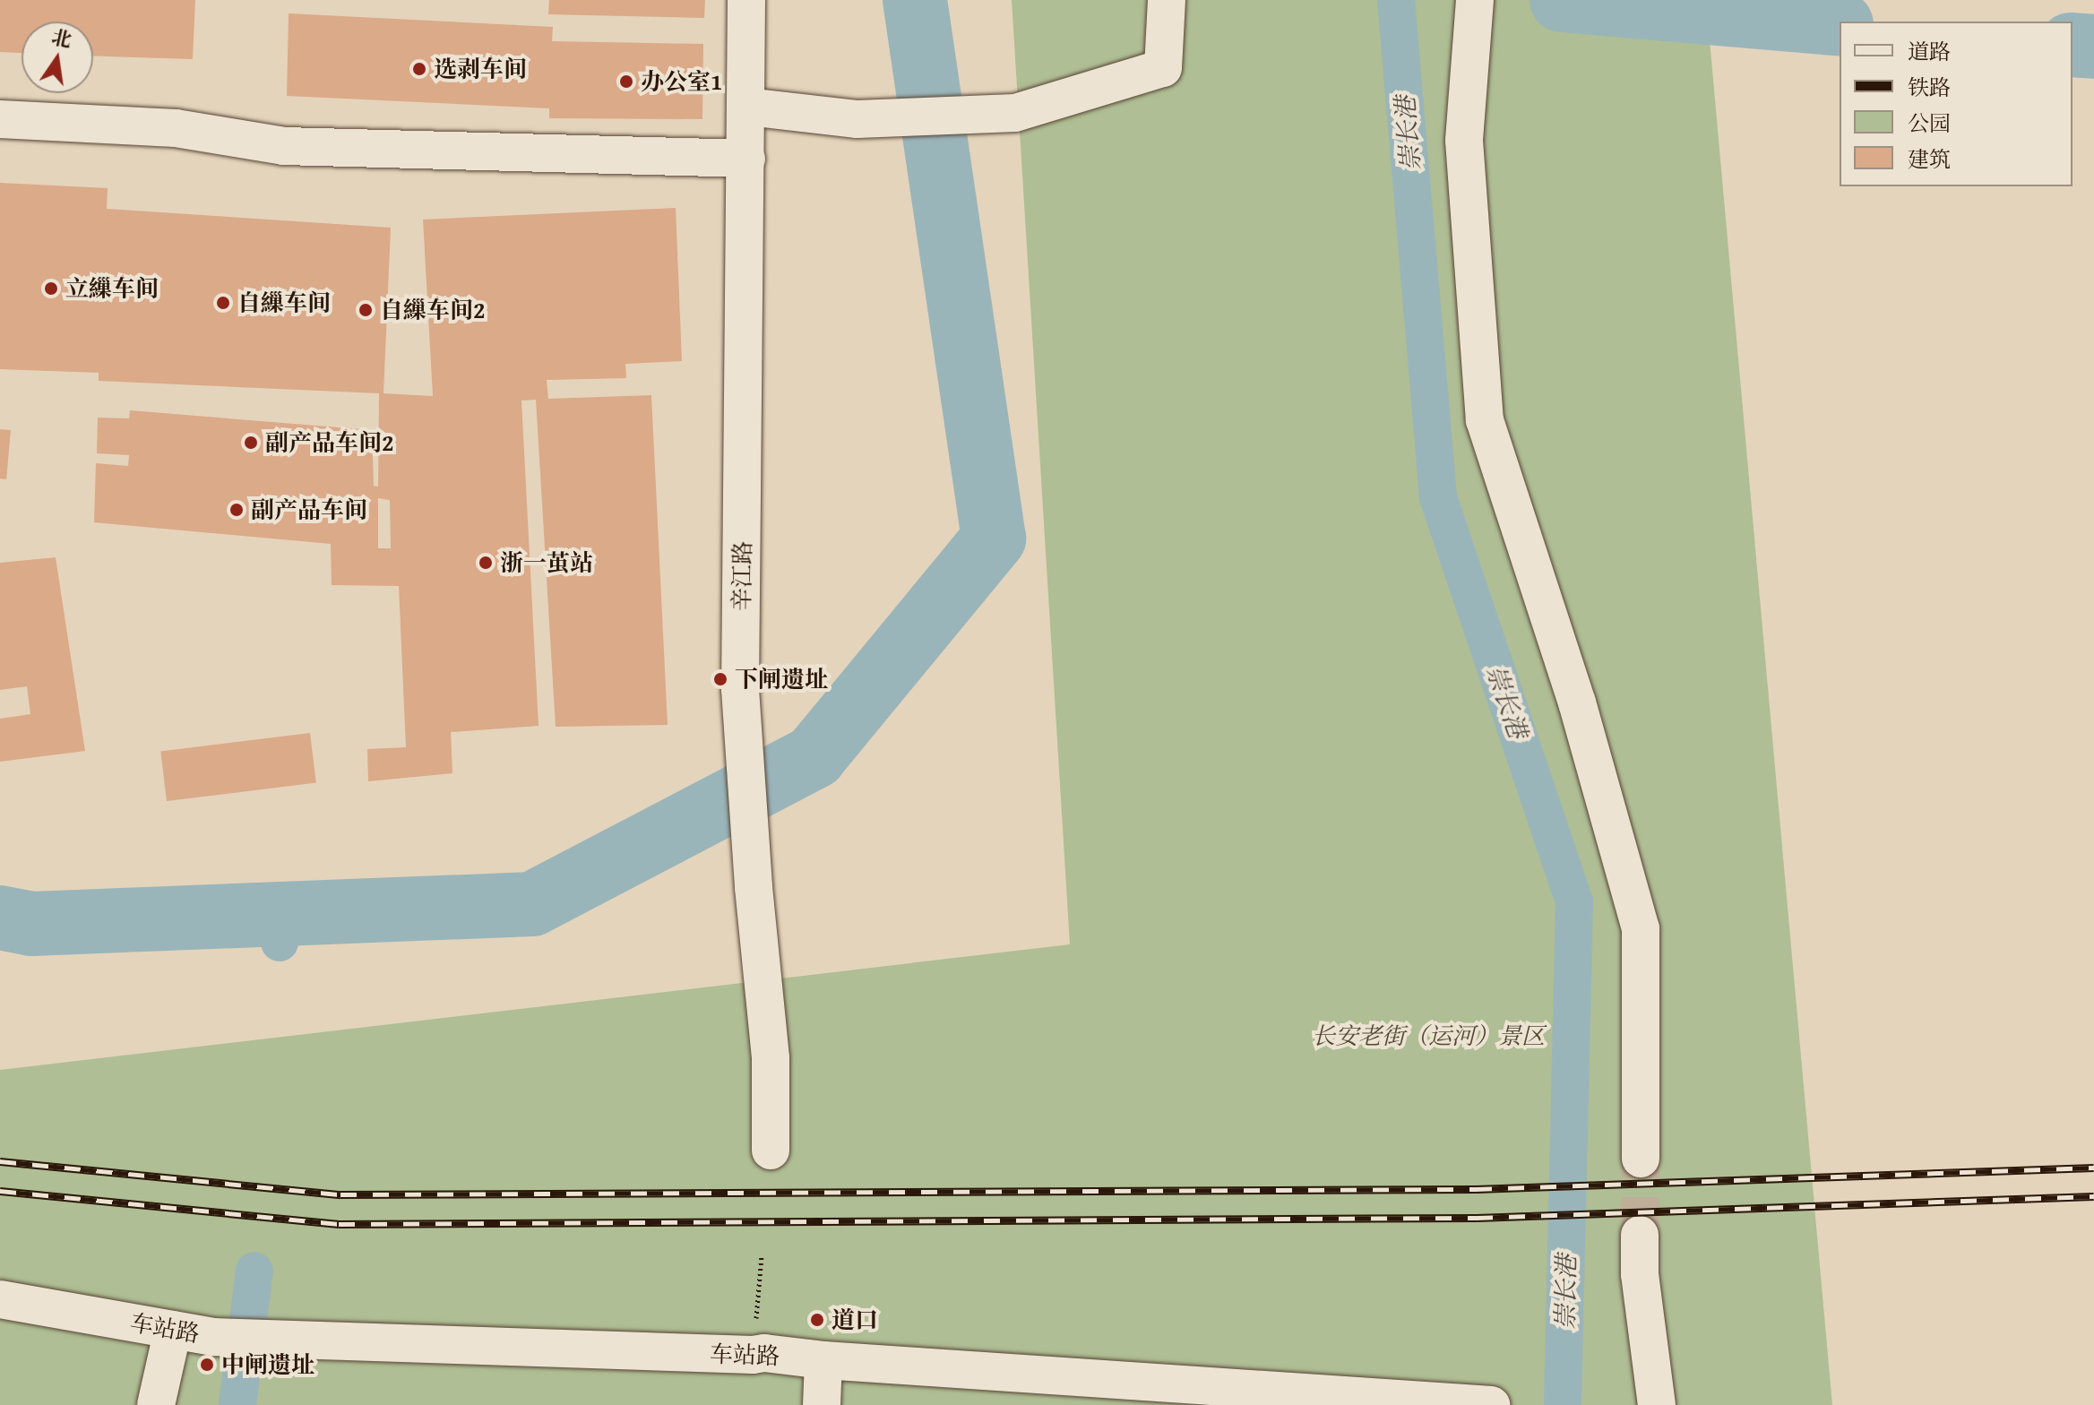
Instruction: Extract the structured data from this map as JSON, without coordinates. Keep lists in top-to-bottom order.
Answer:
{
  "streets": {
    "street": ["辛江路", "车站路"]
  },
  "water": ["崇长港"],
  "parks": ["长安老街（运河）景区"],
  "places": [
    "选剥车间",
    "办公室1",
    "立繅车间",
    "自繅车间",
    "自繅车间2",
    "副产品车间2",
    "副产品车间",
    "浙一茧站",
    "下闸遗址",
    "道口",
    "中闸遗址"
  ],
  "legend": [
    "道路",
    "铁路",
    "公园",
    "建筑"
  ],
  "north": "top"
}
